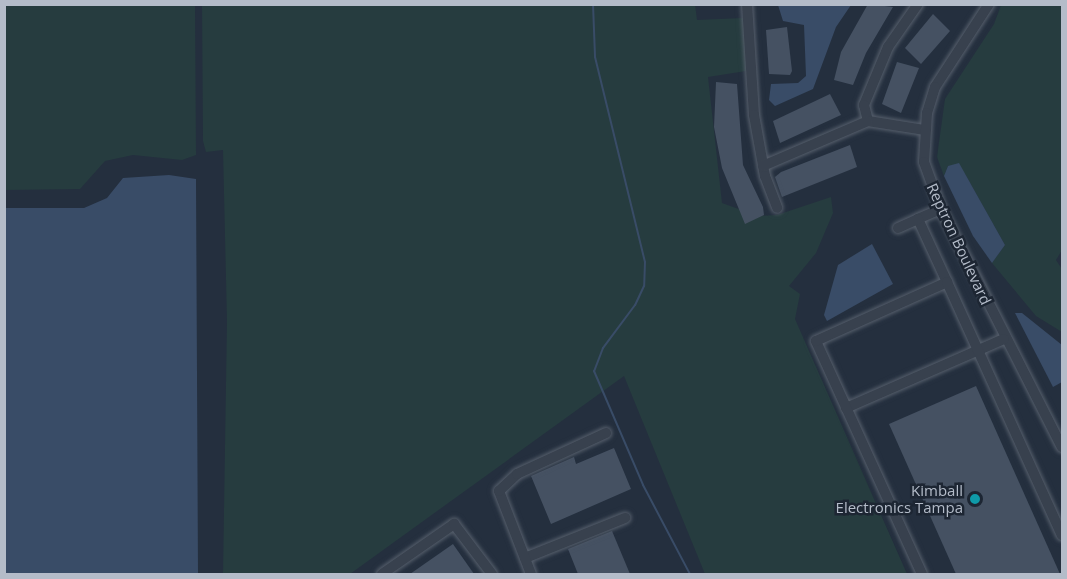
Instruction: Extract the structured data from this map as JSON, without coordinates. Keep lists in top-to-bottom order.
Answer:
{
  "streets": {
    "street": ["Reptron Boulevard"]
  },
  "places": ["Kimball Electronics Tampa"]
}
